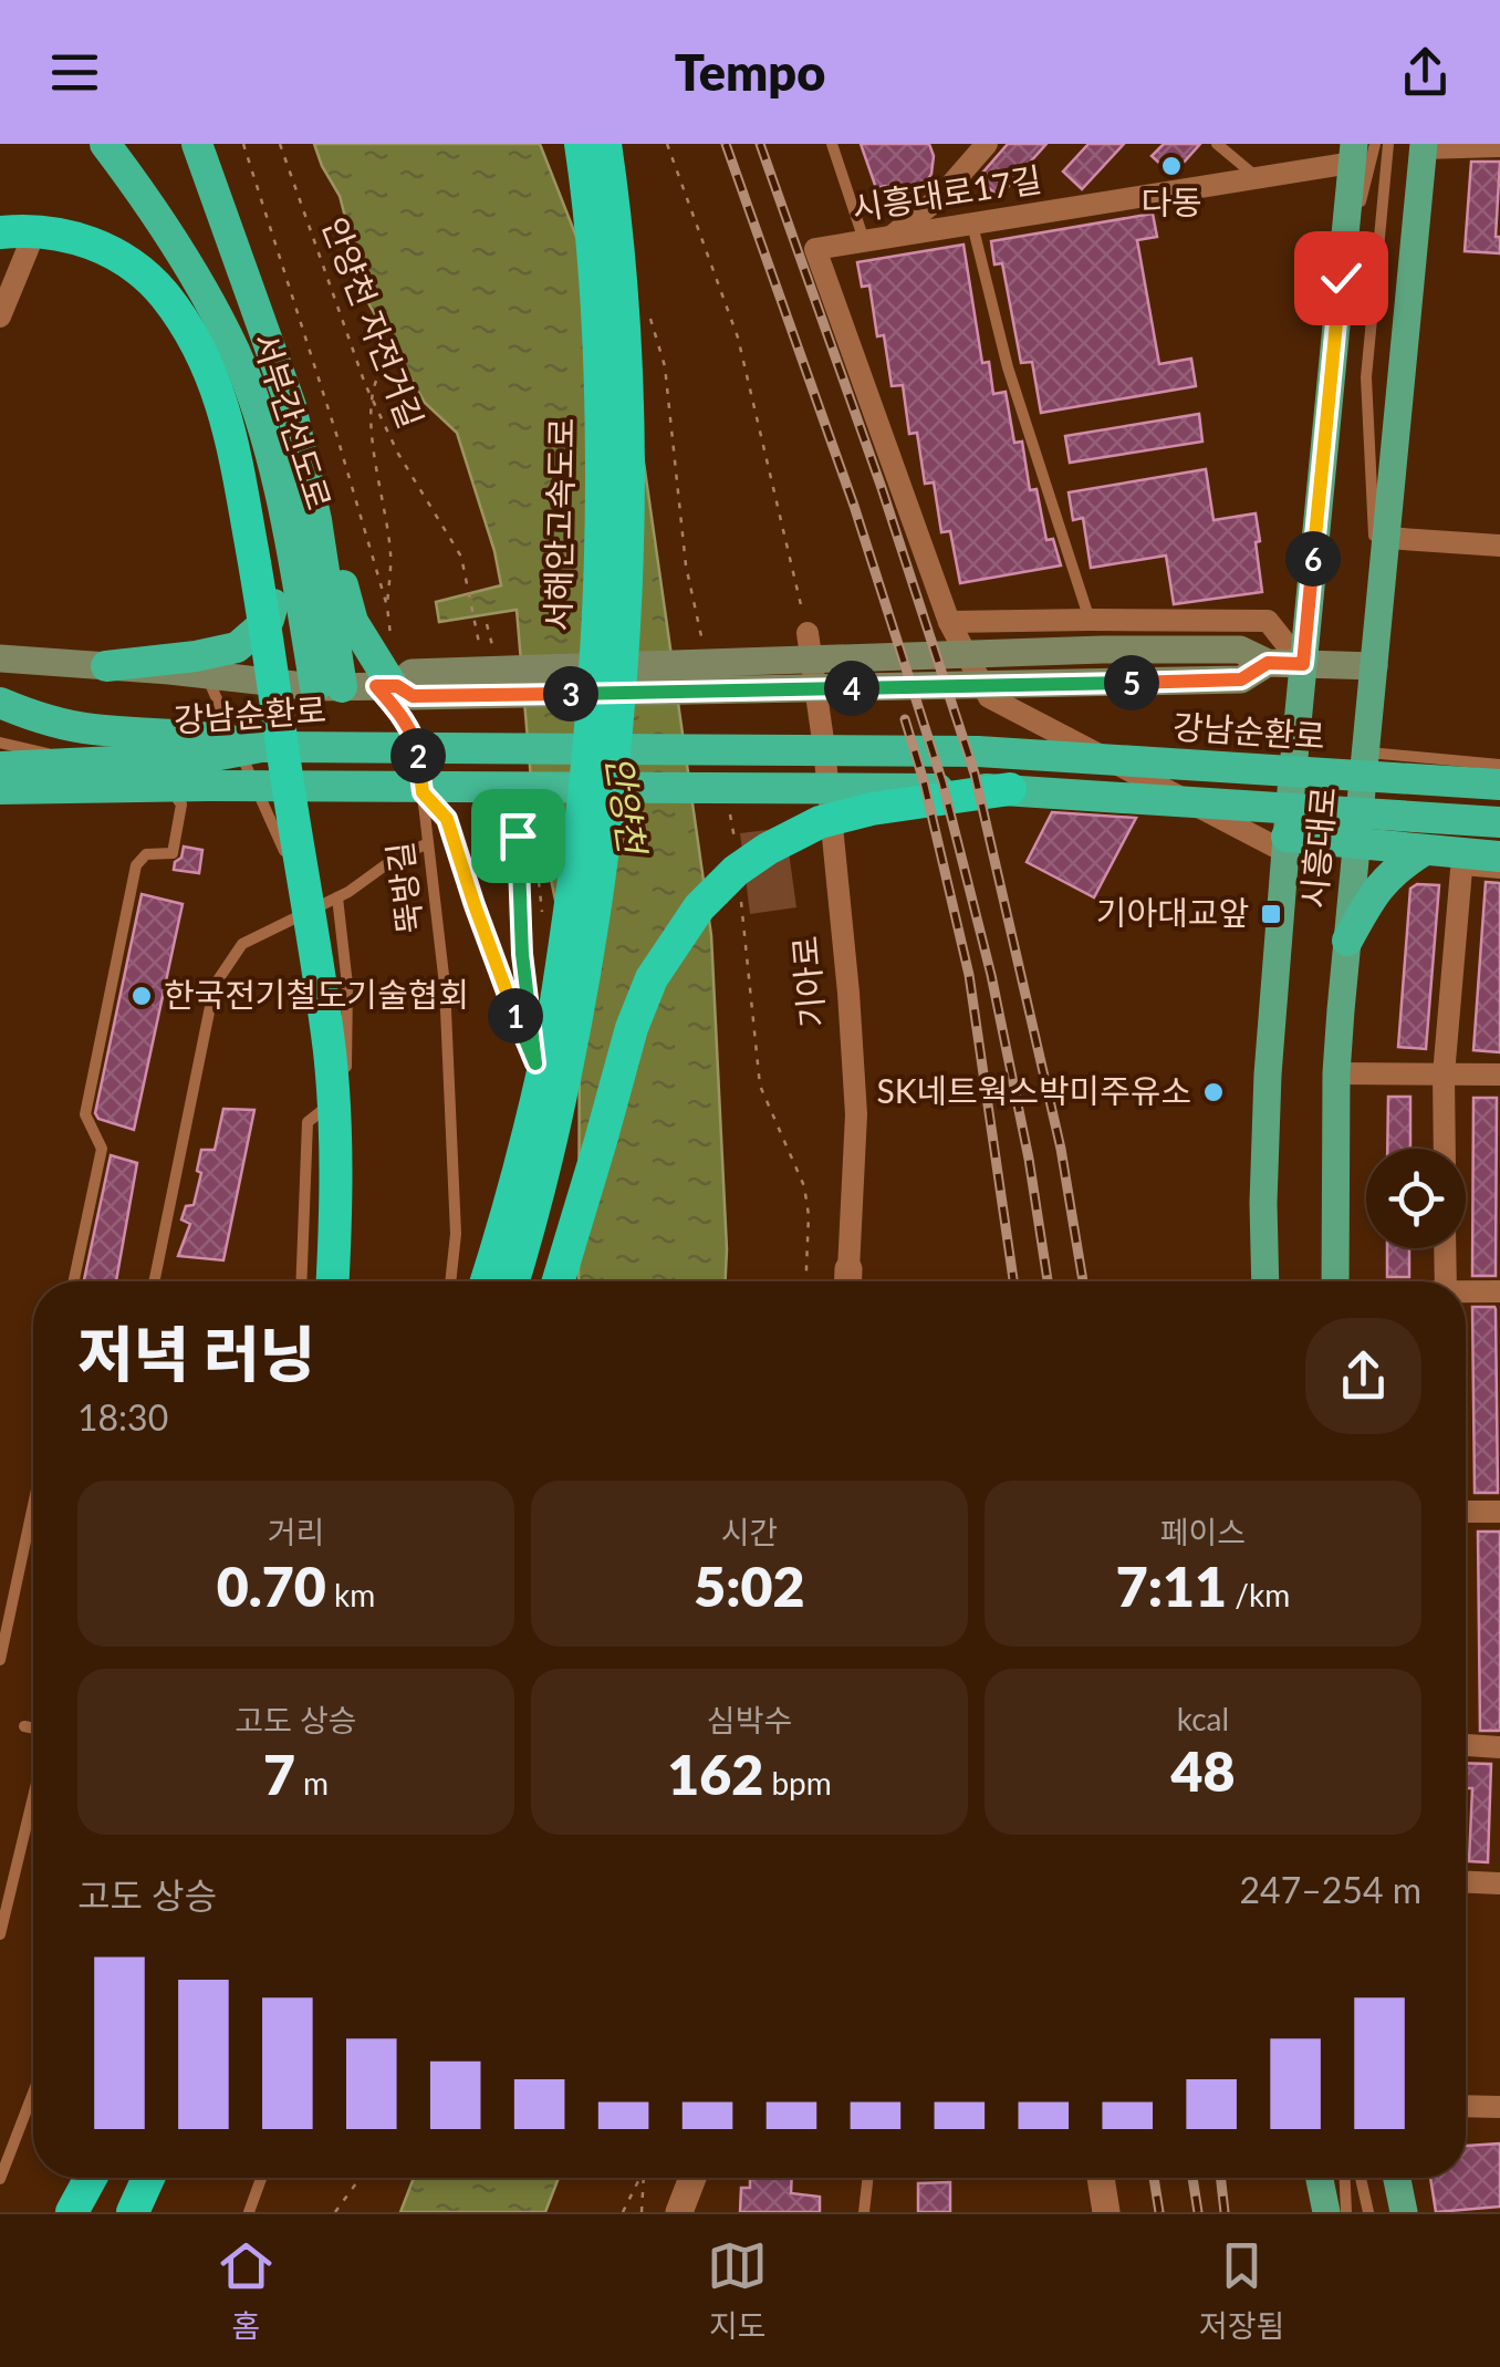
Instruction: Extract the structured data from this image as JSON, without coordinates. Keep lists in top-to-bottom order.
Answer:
{
  "streets": {
    "highway": ["서부간선도로", "서해안고속도로", "강남순환로"],
    "main road": ["시흥대로"],
    "street": ["시흥대로17길", "기아로"],
    "lane": ["뚝방길"],
    "path": ["안양천 자전거길"]
  },
  "crossings": [
    ["시흥대로17길", "시흥대로"]
  ],
  "water": ["안양천"],
  "places": {
    "other": ["다동", "한국전기철도기술협회", "SK네트웍스박미주유소"],
    "transit": ["기아대교앞"]
  },
  "page": {
    "header": "Tempo",
    "pins": [
      "6",
      "5",
      "4",
      "3",
      "2",
      "1"
    ],
    "heading": ["저녁 러닝", "18:30"],
    "stats": [
      ["거리", "0.70 km"],
      ["시간", "5:02"],
      ["페이스", "7:11 /km"],
      ["고도 상승", "7 m"],
      ["심박수", "162 bpm"],
      ["kcal", "48"]
    ],
    "chart": ["고도 상승", "247–254 m"],
    "tabs": ["홈", "지도", "저장됨"]
  }
}
